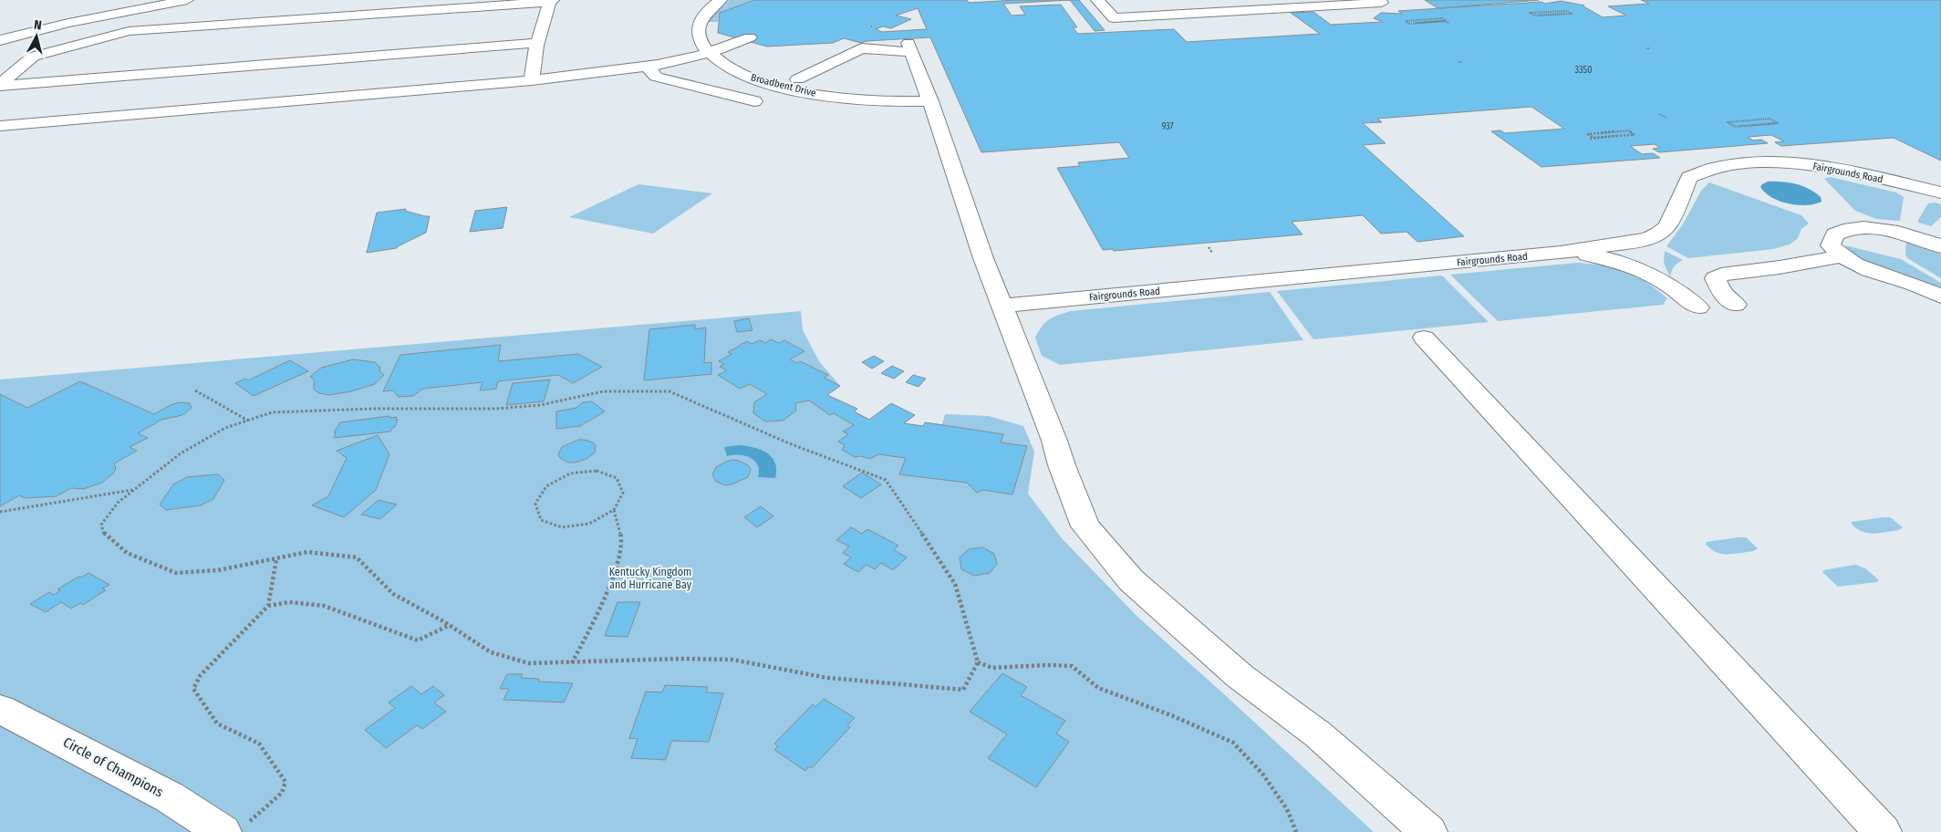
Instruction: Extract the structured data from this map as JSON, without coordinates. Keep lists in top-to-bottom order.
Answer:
{
  "streets": {
    "street": ["Broadbent Drive", "Fairgrounds Road", "Circle of Champions"]
  },
  "parks": ["Kentucky Kingdom and Hurricane Bay"],
  "house_numbers": ["3350", "937"],
  "north": "top"
}
